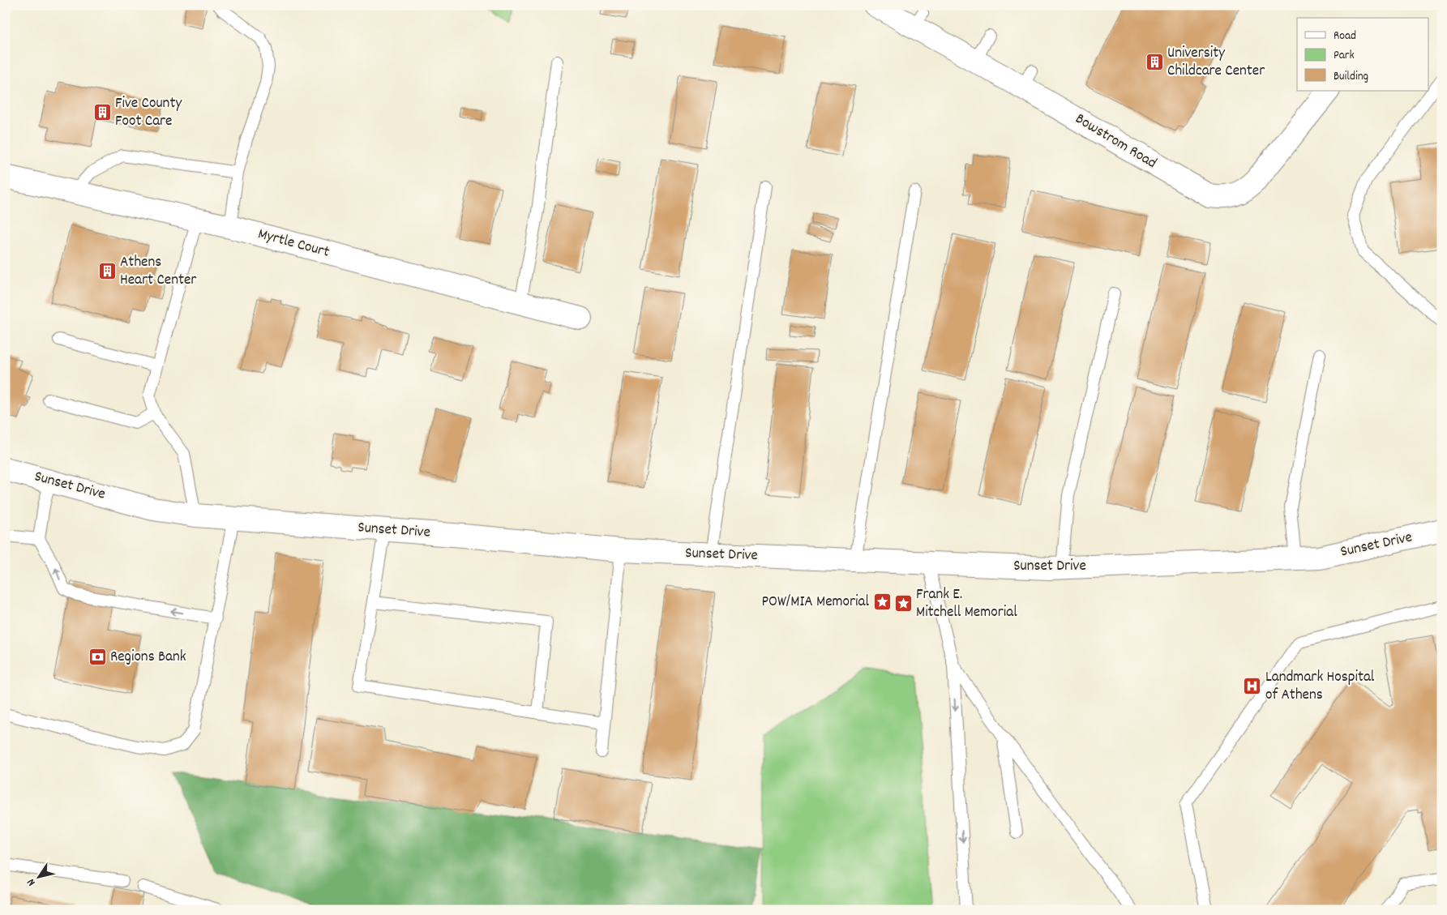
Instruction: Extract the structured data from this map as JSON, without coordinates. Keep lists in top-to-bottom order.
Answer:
{
  "streets": {
    "street": ["Bowstrom Road", "Myrtle Court", "Sunset Drive"]
  },
  "places": {
    "building": ["University Childcare Center", "Five County Foot Care", "Athens Heart Center"],
    "place": ["POW/MIA Memorial", "Frank E. Mitchell Memorial"],
    "bank": ["Regions Bank"],
    "hospital": ["Landmark Hospital of Athens"]
  },
  "legend": ["Road", "Park", "Building"],
  "north": "bottom left"
}
